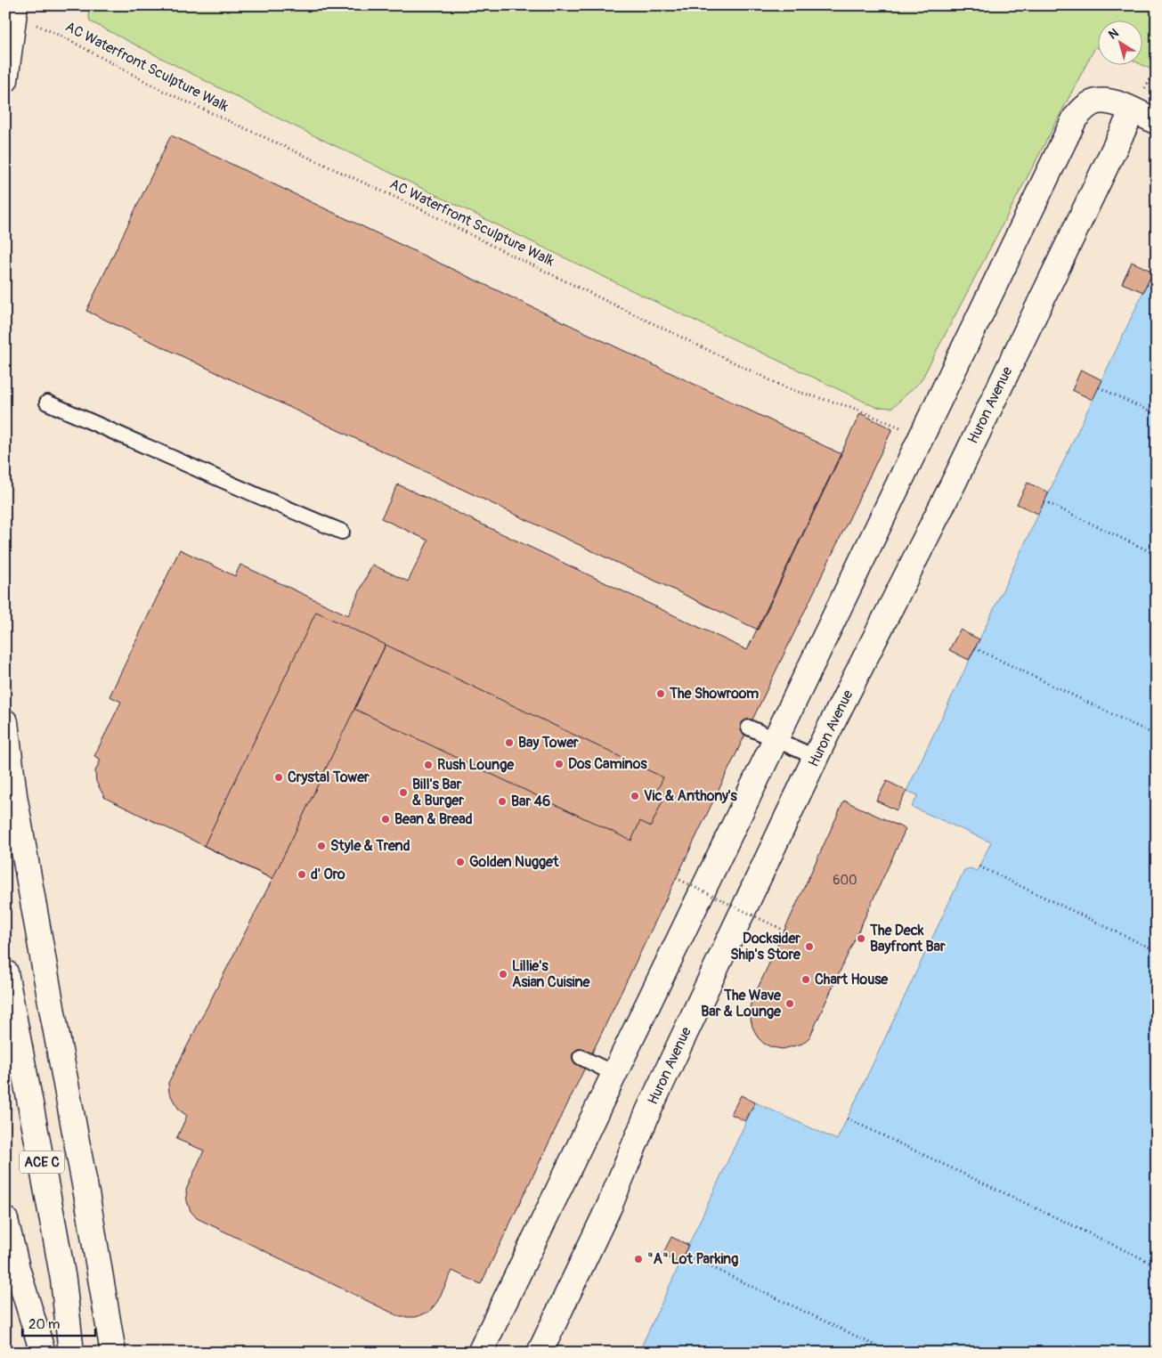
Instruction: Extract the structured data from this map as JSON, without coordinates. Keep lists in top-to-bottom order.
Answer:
{
  "streets": {
    "street": ["Huron Avenue", "ACE C"],
    "path": ["AC Waterfront Sculpture Walk"]
  },
  "places": [
    "The Showroom",
    "Bay Tower",
    "Dos Caminos",
    "Rush Lounge",
    "Crystal Tower",
    "Bill's Bar & Burger",
    "Vic & Anthony's",
    "Bar 46",
    "Bean & Bread",
    "Style & Trend",
    "Golden Nugget",
    "d' Oro",
    "The Deck Bayfront Bar",
    "Docksider Ship's Store",
    "Lillie's Asian Cuisine",
    "Chart House",
    "The Wave Bar & Lounge",
    "\"A\" Lot Parking"
  ],
  "house_numbers": ["600"],
  "scale_bar": "20 m",
  "north": "top left"
}
